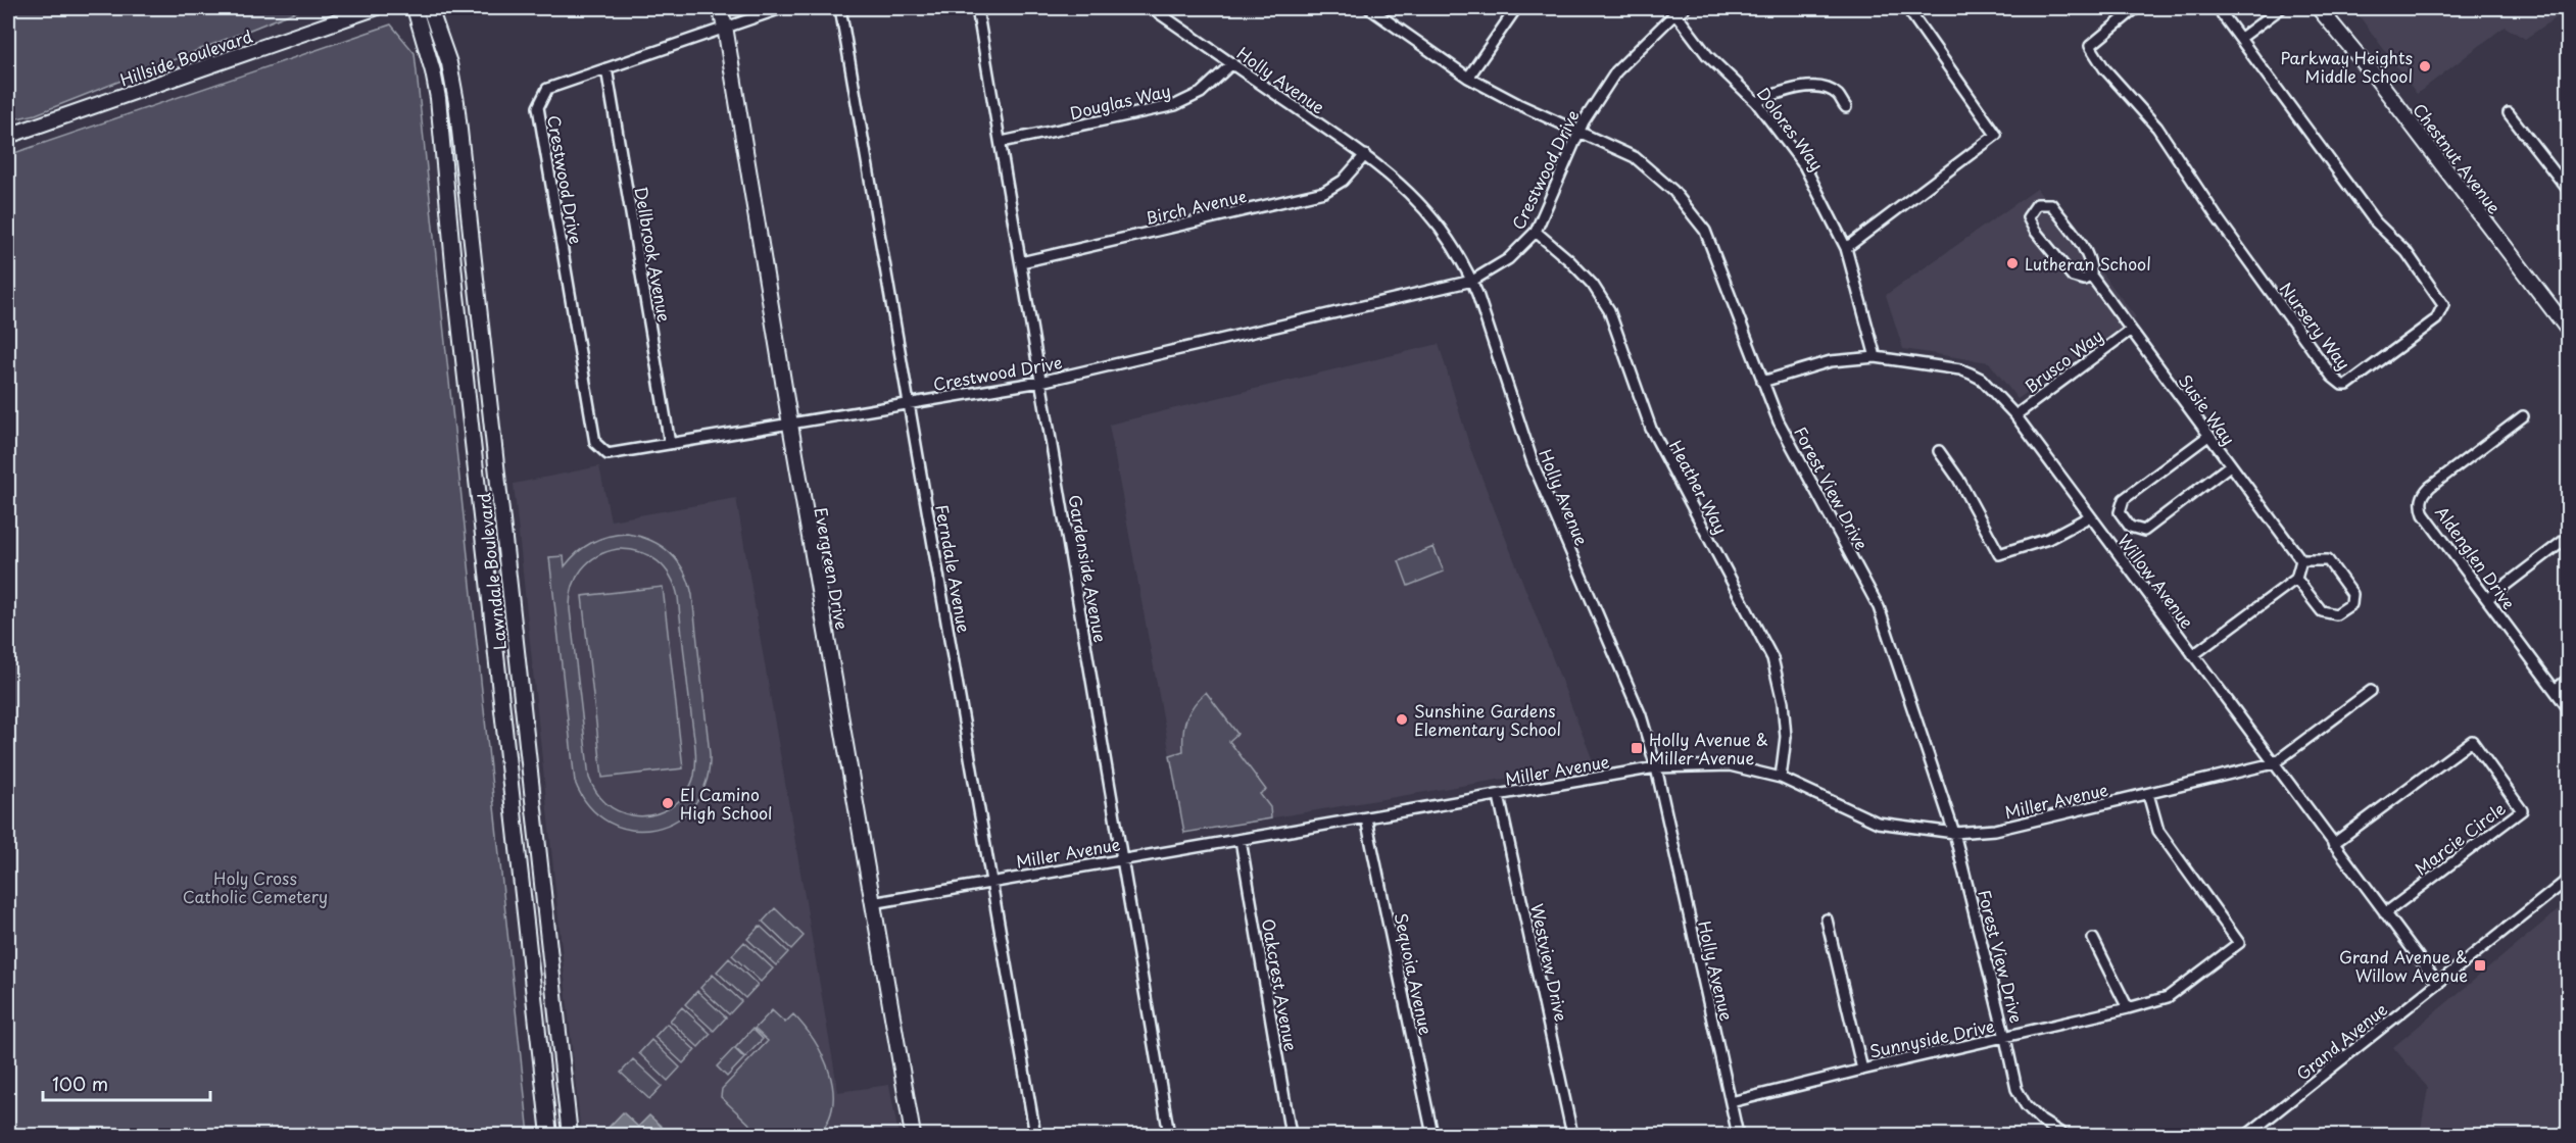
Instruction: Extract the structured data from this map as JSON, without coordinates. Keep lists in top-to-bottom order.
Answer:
{
  "streets": {
    "street": [
      "Hillside Boulevard",
      "Holly Avenue",
      "Douglas Way",
      "Dolores Way",
      "Chestnut Avenue",
      "Crestwood Drive",
      "Birch Avenue",
      "Dellbrook Avenue",
      "Nursery Way",
      "Brusco Way",
      "Susie Way",
      "Heather Way",
      "Forest View Drive",
      "Aldenglen Drive",
      "Evergreen Drive",
      "Ferndale Avenue",
      "Gardenside Avenue",
      "Lawndale Boulevard",
      "Willow Avenue",
      "Miller Avenue",
      "Marcie Circle",
      "Westview Drive",
      "Sequoia Avenue",
      "Oakcrest Avenue",
      "Sunnyside Drive",
      "Grand Avenue"
    ]
  },
  "crossings": [
    ["Holly Avenue", "Douglas Way"],
    ["Holly Avenue", "Crestwood Drive"],
    ["Holly Avenue", "Birch Avenue"],
    ["Holly Avenue", "Miller Avenue"],
    ["Holly Avenue", "Sunnyside Drive"],
    ["Douglas Way", "Gardenside Avenue"],
    ["Dolores Way", "Crestwood Drive"],
    ["Dolores Way", "Willow Avenue"],
    ["Crestwood Drive", "Dellbrook Avenue"],
    ["Crestwood Drive", "Heather Way"],
    ["Crestwood Drive", "Forest View Drive"],
    ["Crestwood Drive", "Evergreen Drive"],
    ["Crestwood Drive", "Ferndale Avenue"],
    ["Crestwood Drive", "Gardenside Avenue"],
    ["Birch Avenue", "Gardenside Avenue"],
    ["Brusco Way", "Susie Way"],
    ["Brusco Way", "Willow Avenue"],
    ["Heather Way", "Miller Avenue"],
    ["Forest View Drive", "Willow Avenue"],
    ["Forest View Drive", "Miller Avenue"],
    ["Forest View Drive", "Sunnyside Drive"],
    ["Evergreen Drive", "Miller Avenue"],
    ["Ferndale Avenue", "Miller Avenue"],
    ["Gardenside Avenue", "Miller Avenue"],
    ["Willow Avenue", "Miller Avenue"],
    ["Willow Avenue", "Marcie Circle"],
    ["Willow Avenue", "Grand Avenue"],
    ["Miller Avenue", "Westview Drive"],
    ["Miller Avenue", "Sequoia Avenue"],
    ["Miller Avenue", "Oakcrest Avenue"],
    ["Miller Avenue", "Sunnyside Drive"]
  ],
  "parks": ["Holy Cross Catholic Cemetery"],
  "places": {
    "other": [
      "Parkway Heights Middle School",
      "Lutheran School",
      "Sunshine Gardens Elementary School",
      "El Camino High School"
    ],
    "transit": ["Holly Avenue & Miller Avenue", "Grand Avenue & Willow Avenue"]
  },
  "scale_bar": "100 m"
}
